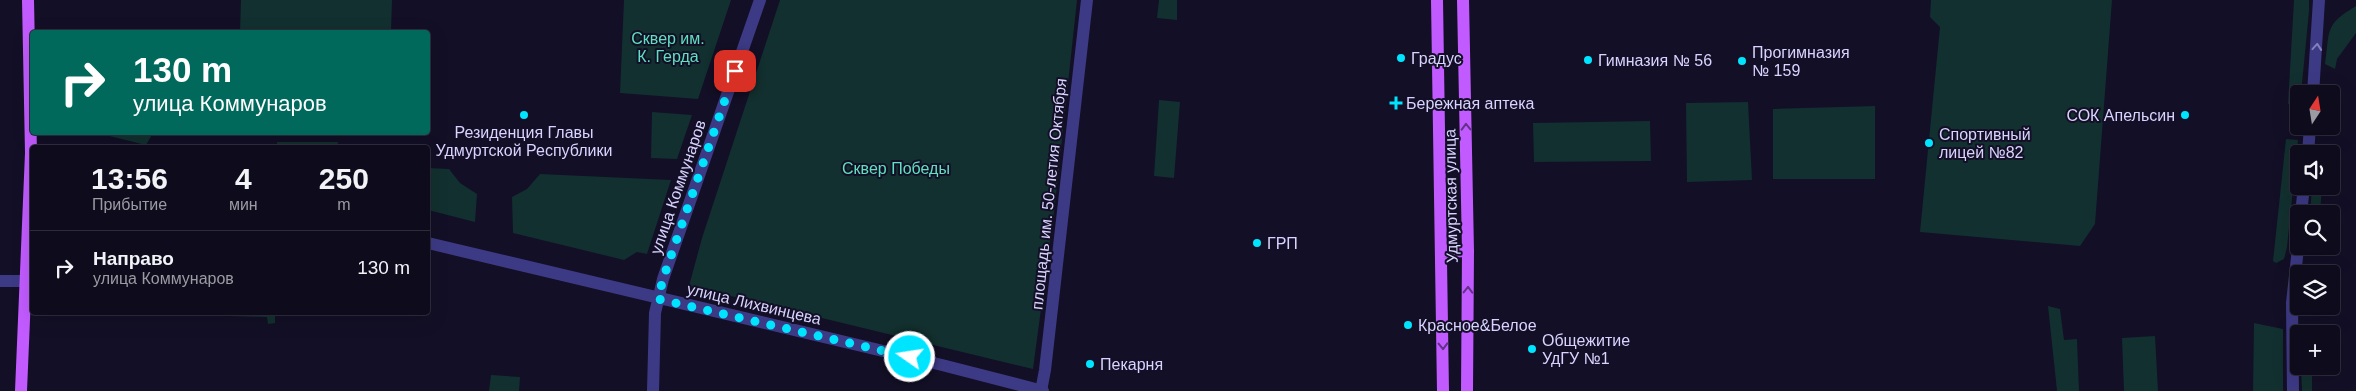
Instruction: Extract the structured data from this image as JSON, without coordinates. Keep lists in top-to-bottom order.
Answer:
{
  "streets": {
    "main road": ["Удмуртская улица"],
    "street": ["улица Коммунаров", "площадь им. 50-летия Октября", "улица Лихвинцева"]
  },
  "crossings": [
    ["улица Коммунаров", "улица Лихвинцева"],
    ["площадь им. 50-летия Октября", "улица Лихвинцева"]
  ],
  "parks": ["Сквер им. К. Герда", "Сквер Победы"],
  "places": {
    "other": [
      "Градус",
      "Гимназия № 56",
      "Прогимназия № 159",
      "Резиденция Главы Удмуртской Республики",
      "СОК Апельсин",
      "Спортивный лицей №82",
      "ГРП",
      "Красное&Белое",
      "Общежитие УдГУ №1",
      "Пекарня"
    ],
    "health": ["Бережная аптека"]
  },
  "north": "top",
  "page": {
    "turn": ["130 m", "улица Коммунаров"],
    "map_buttons": "+",
    "eta": [
      "13:56",
      "Прибытие",
      "4",
      "мин",
      "250",
      "m"
    ],
    "list": [
      {
        "name": "Направо",
        "note": "улица Коммунаров",
        "value": "130 m"
      }
    ]
  }
}
